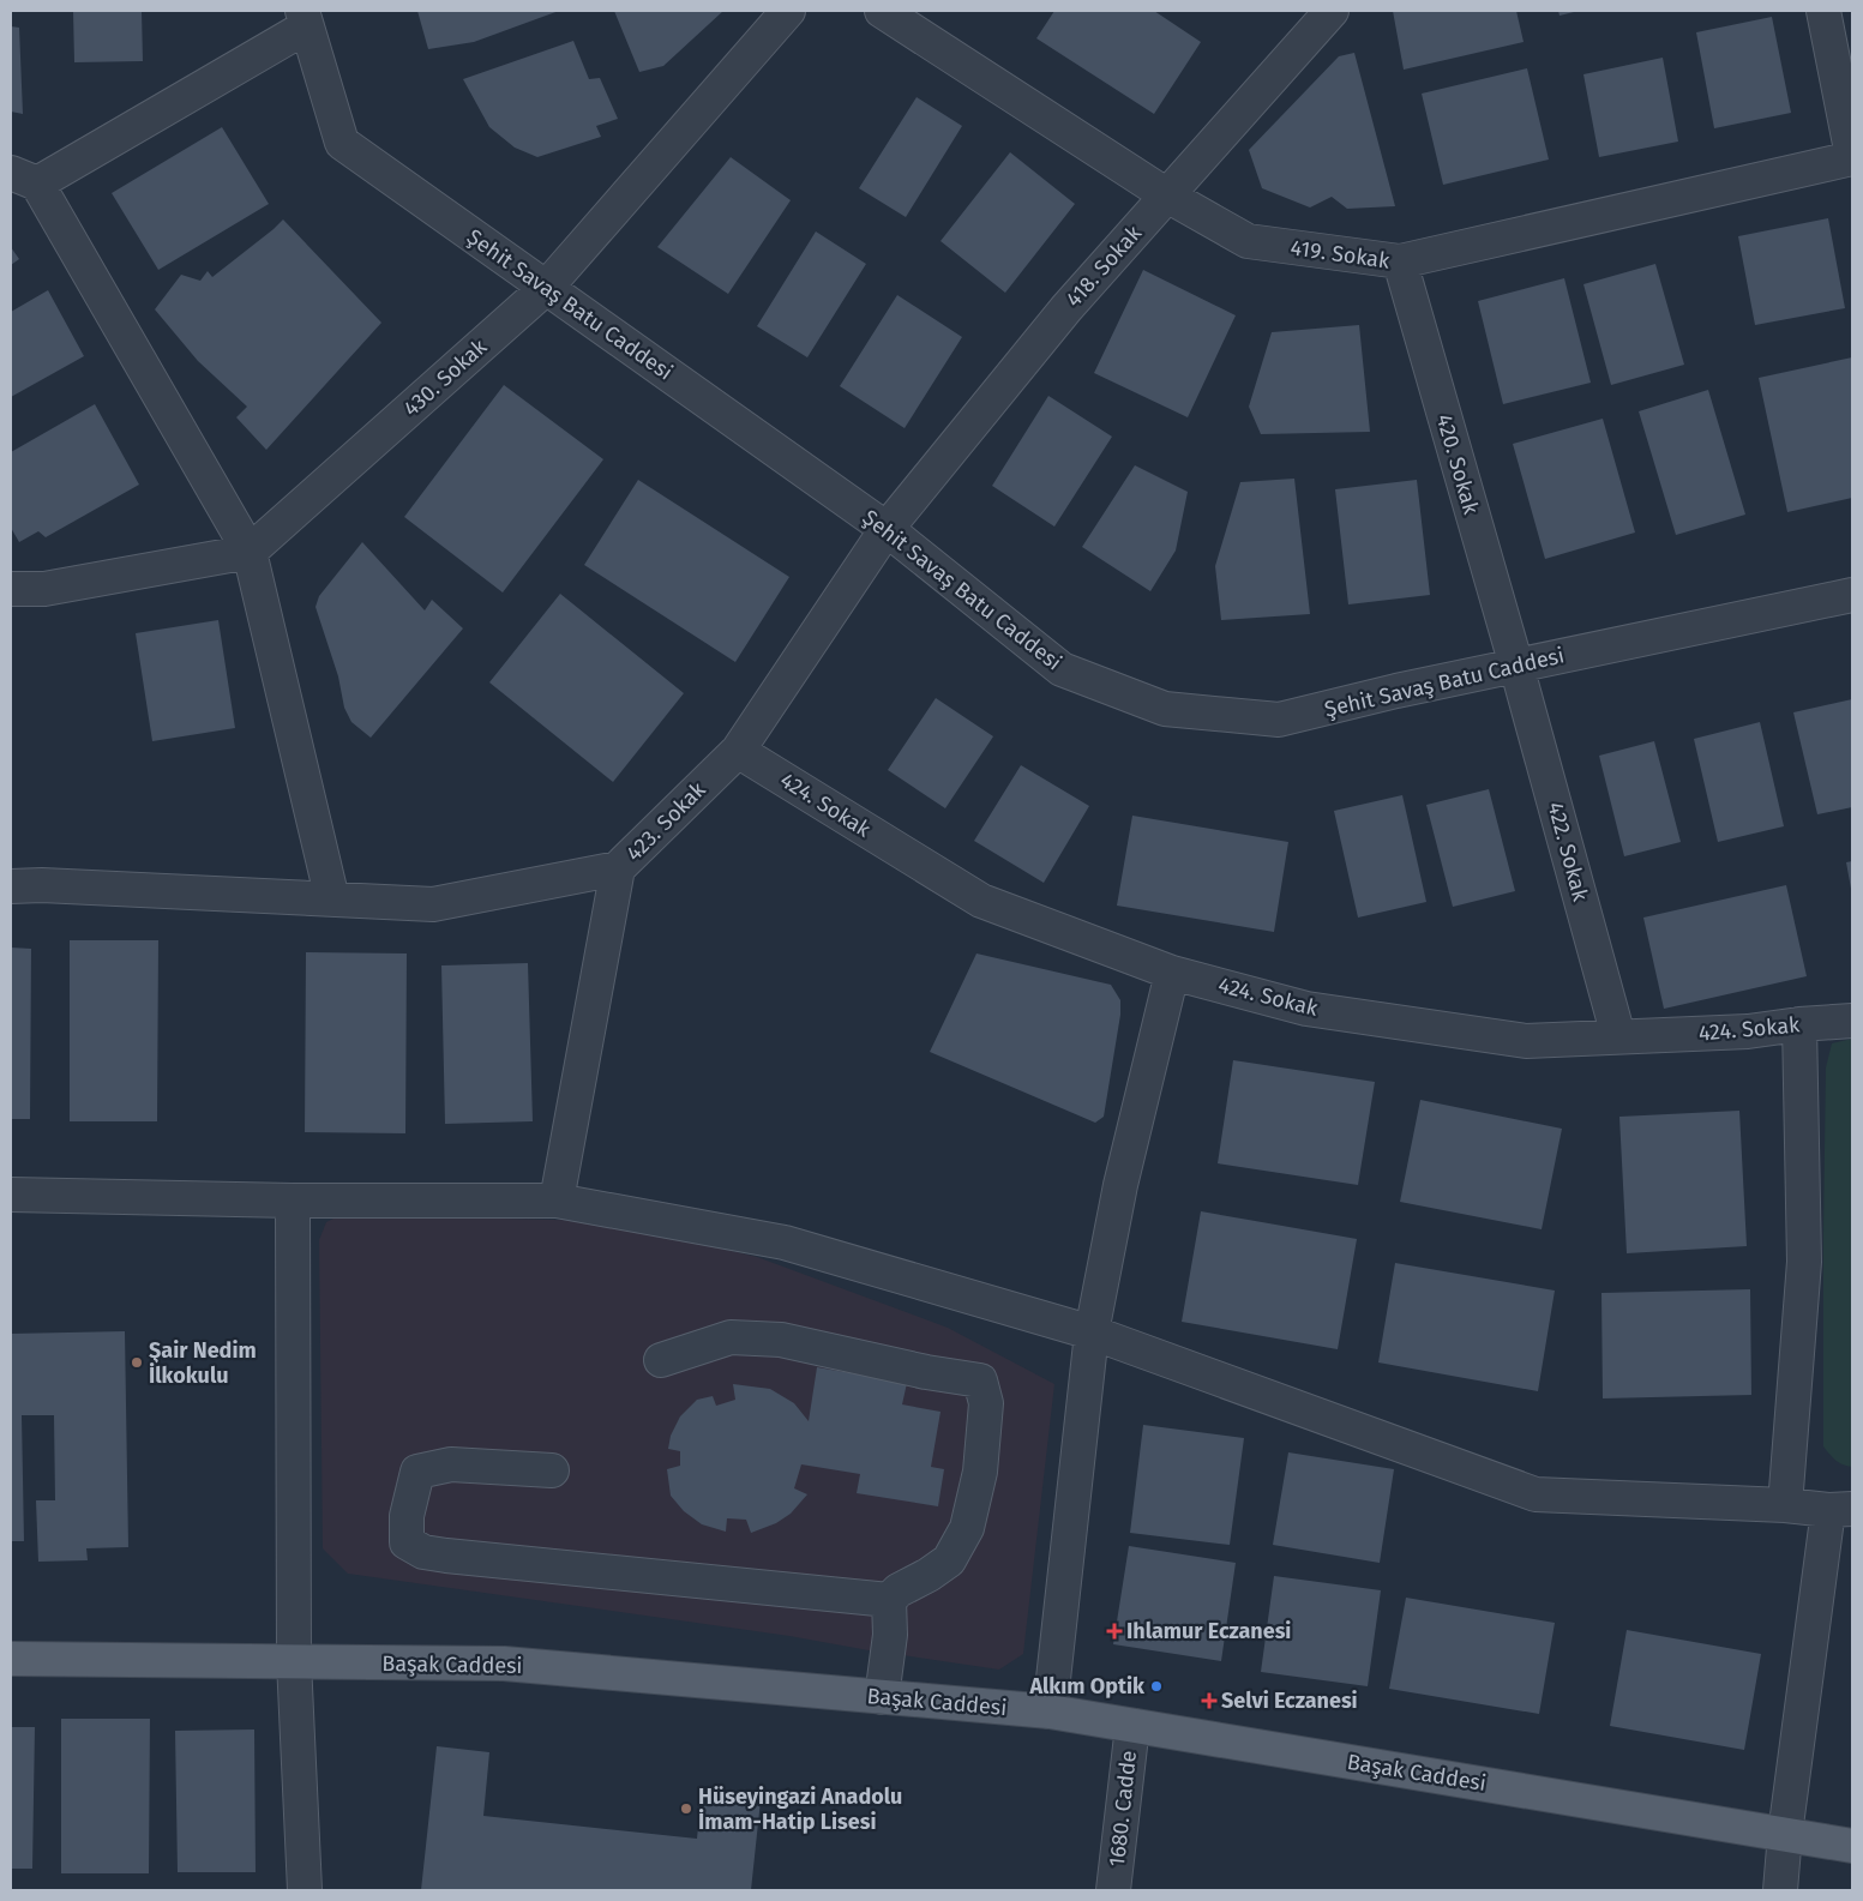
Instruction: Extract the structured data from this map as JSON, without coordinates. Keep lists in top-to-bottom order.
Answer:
{
  "streets": {
    "main road": ["Başak Caddesi"],
    "street": [
      "419. Sokak",
      "418. Sokak",
      "Şehit Savaş Batu Caddesi",
      "430. Sokak",
      "420. Sokak",
      "424. Sokak",
      "423. Sokak",
      "422. Sokak",
      "1680. Cadde"
    ]
  },
  "crossings": [
    ["419. Sokak", "418. Sokak"],
    ["419. Sokak", "420. Sokak"],
    ["418. Sokak", "Şehit Savaş Batu Caddesi"],
    ["418. Sokak", "423. Sokak"],
    ["Şehit Savaş Batu Caddesi", "430. Sokak"],
    ["Şehit Savaş Batu Caddesi", "420. Sokak"],
    ["Şehit Savaş Batu Caddesi", "423. Sokak"],
    ["Şehit Savaş Batu Caddesi", "422. Sokak"],
    ["420. Sokak", "422. Sokak"],
    ["424. Sokak", "423. Sokak"],
    ["424. Sokak", "422. Sokak"],
    ["Başak Caddesi", "1680. Cadde"]
  ],
  "places": {
    "other": ["Şair Nedim İlkokulu", "Alkım Optik", "Hüseyingazi Anadolu İmam-Hatip Lisesi"],
    "health": ["Ihlamur Eczanesi", "Selvi Eczanesi"]
  }
}
